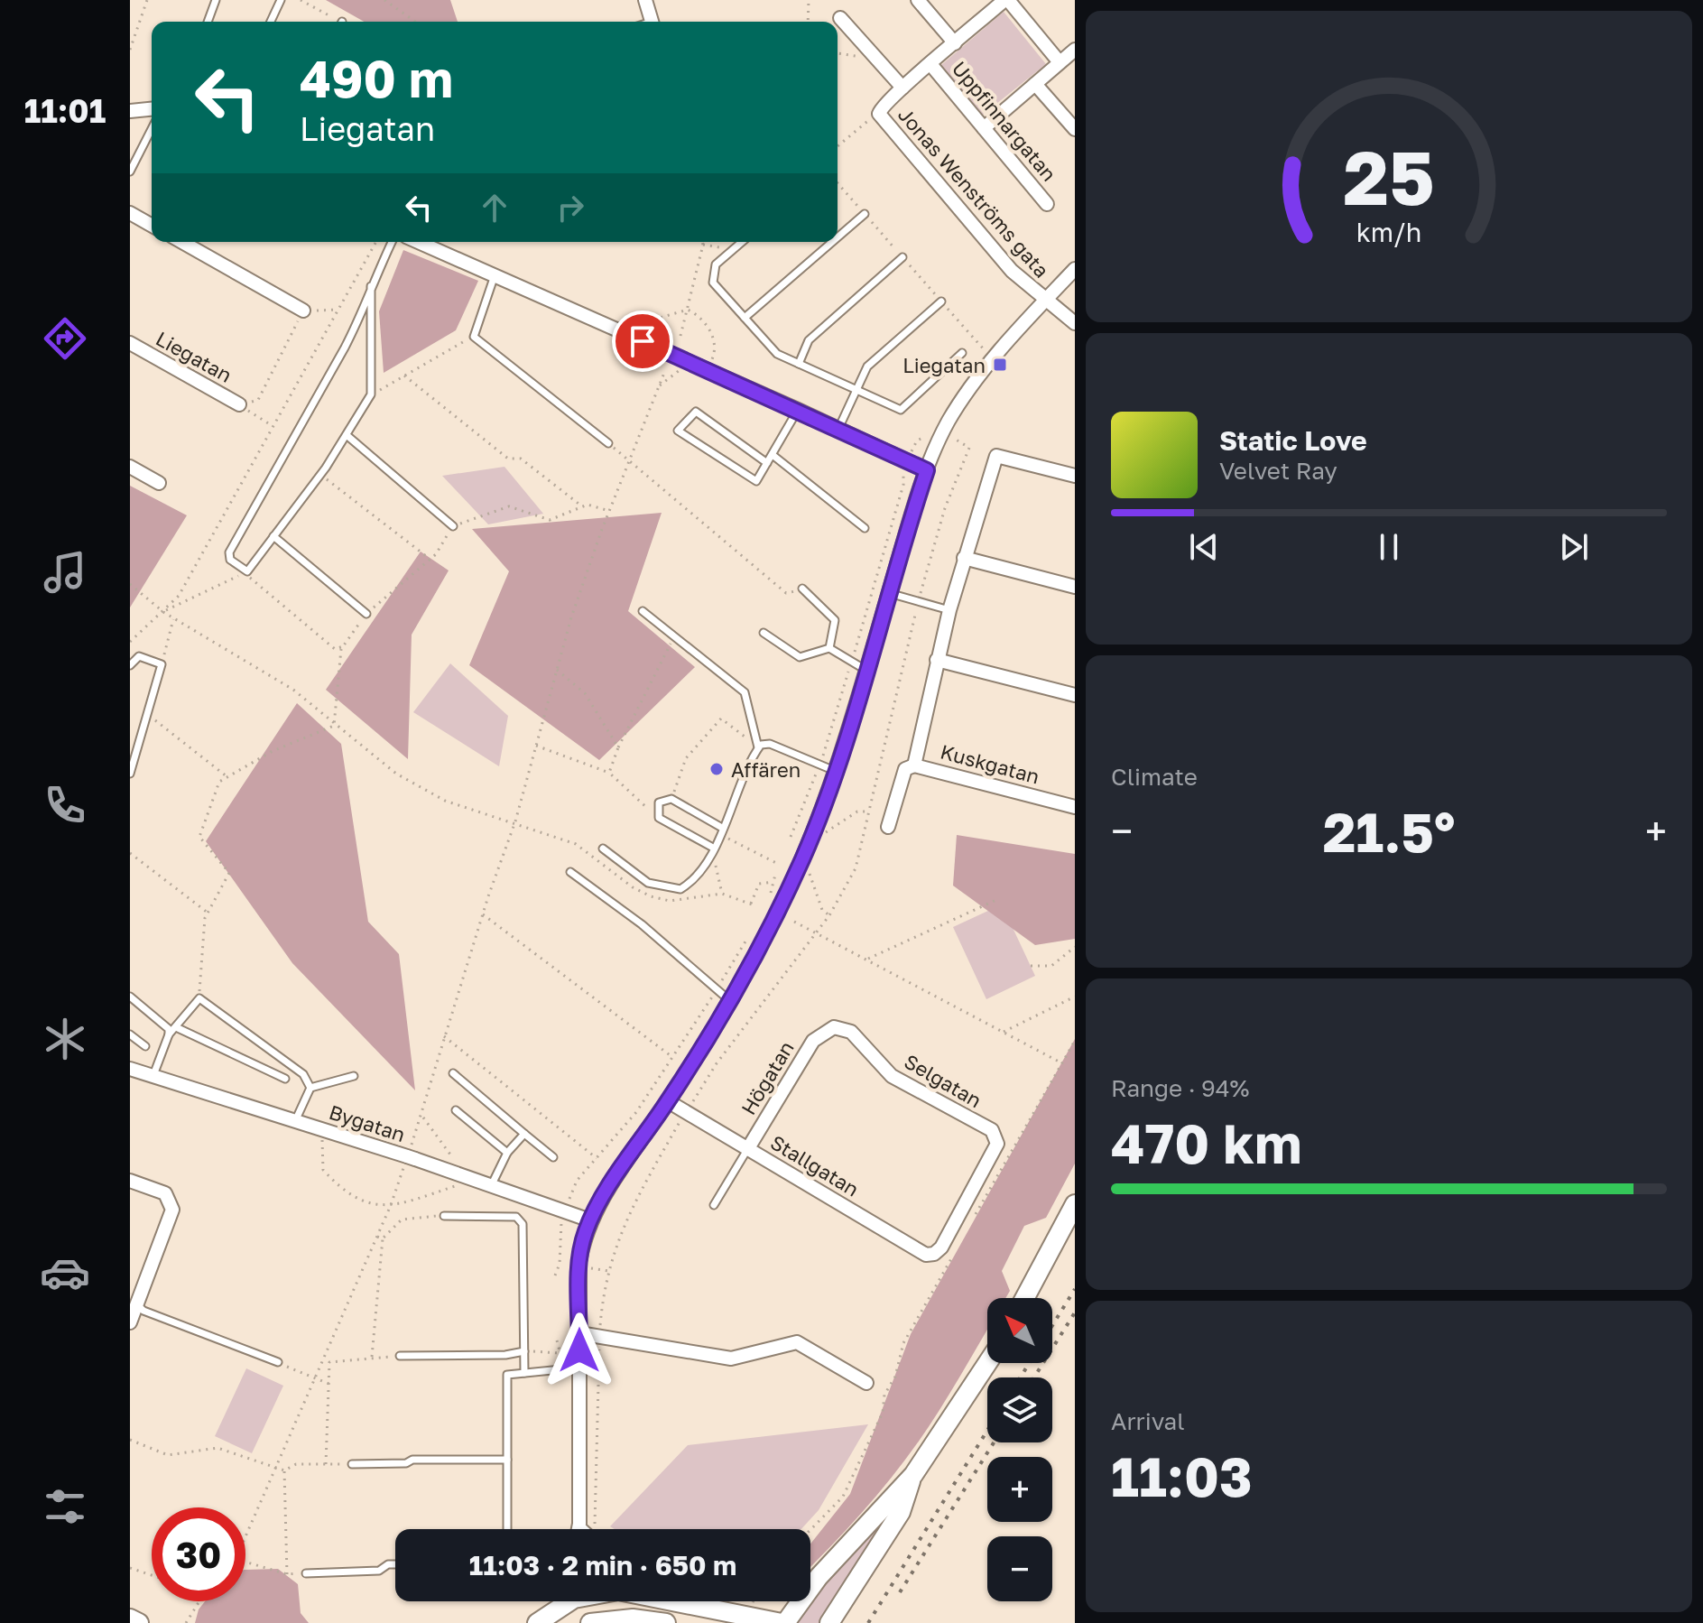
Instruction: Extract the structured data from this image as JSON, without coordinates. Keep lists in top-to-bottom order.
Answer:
{
  "streets": {
    "street": [
      "Uppfinnargatan",
      "Jonas Wenströms gata",
      "Liegatan",
      "Kuskgatan",
      "Högatan",
      "Selgatan",
      "Bygatan",
      "Stallgatan"
    ]
  },
  "crossings": [
    ["Högatan", "Selgatan"],
    ["Högatan", "Stallgatan"],
    ["Selgatan", "Stallgatan"]
  ],
  "places": {
    "transit": ["Liegatan"],
    "other": ["Affären"]
  },
  "north": "top left",
  "page": {
    "tabs": "11:01",
    "turn": ["490 m", "Liegatan"],
    "song": ["Static Love", "Velvet Ray"],
    "tile": [
      "Climate",
      ["Range · 94%", "470 km"],
      ["Arrival", "11:03"]
    ],
    "heat": ["−", "21.5°", "+"],
    "map_buttons": ["+", "−"],
    "limit": "30",
    "trip": "11:03 · 2 min · 650 m",
    "gauge": ["25", "km/h"]
  }
}
